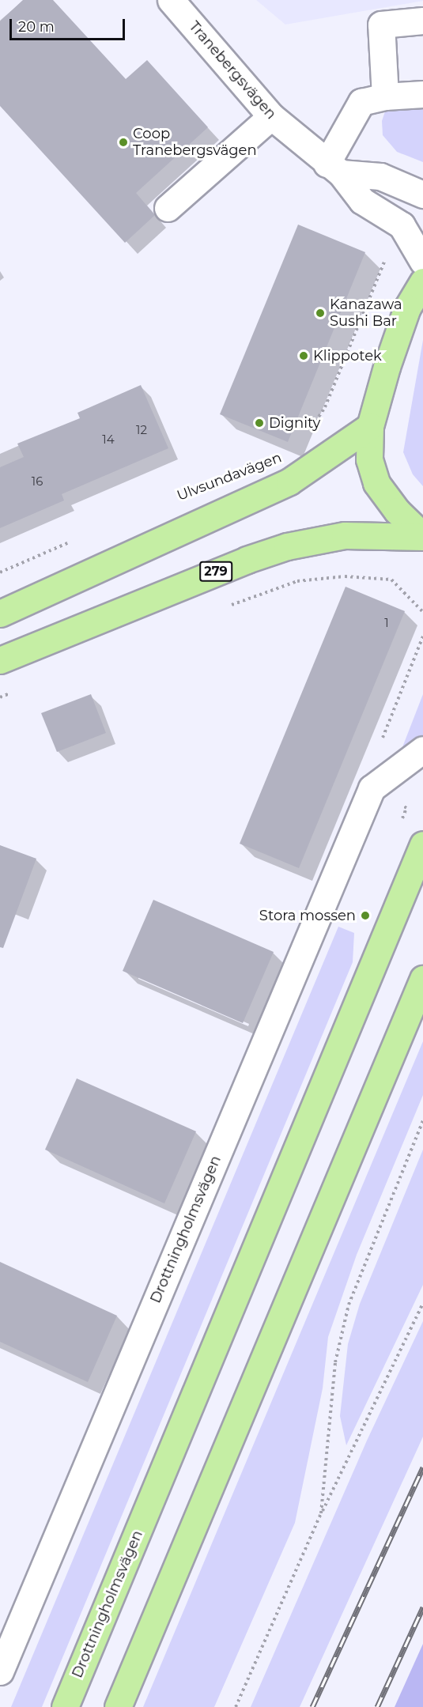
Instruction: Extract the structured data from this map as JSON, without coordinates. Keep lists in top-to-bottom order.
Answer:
{
  "streets": {
    "main road": ["Ulvsundavägen", "279", "Drottningholmsvägen"],
    "street": ["Tranebergsvägen"]
  },
  "places": [
    "Coop Tranebergsvägen",
    "Kanazawa Sushi Bar",
    "Klippotek",
    "Dignity",
    "Stora mossen"
  ],
  "house_numbers": [
    "12",
    "14",
    "16",
    "1"
  ],
  "scale_bar": "20 m"
}
